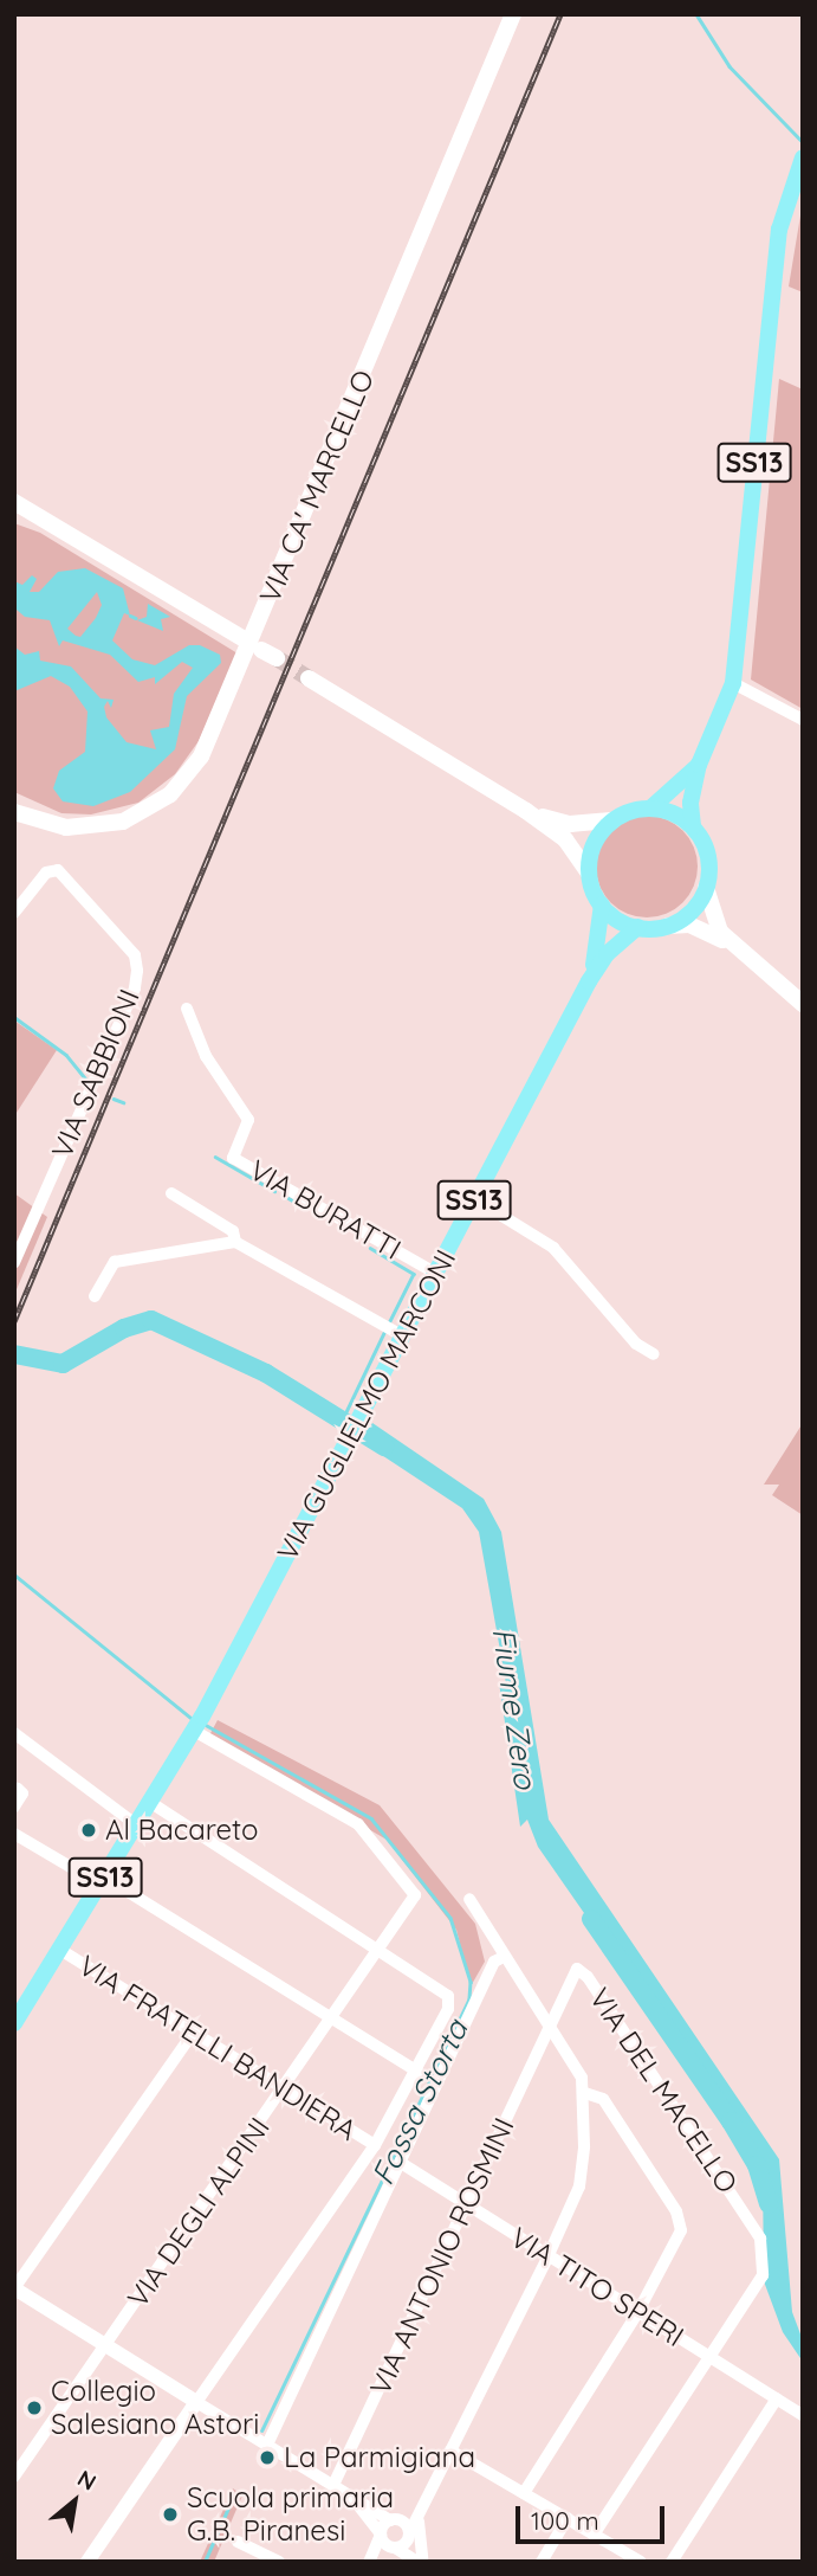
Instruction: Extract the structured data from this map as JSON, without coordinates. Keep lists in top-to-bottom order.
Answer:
{
  "streets": {
    "main road": ["SS13", "VIA CA' MARCELLO", "VIA GUGLIELMO MARCONI"],
    "street": [
      "VIA SABBIONI",
      "VIA BURATTI",
      "VIA FRATELLI BANDIERA",
      "VIA DEL MACELLO",
      "VIA DEGLI ALPINI",
      "VIA ANTONIO ROSMINI",
      "VIA TITO SPERI"
    ]
  },
  "crossings": [
    ["SS13", "VIA GUGLIELMO MARCONI"],
    ["VIA BURATTI", "VIA GUGLIELMO MARCONI"],
    ["VIA GUGLIELMO MARCONI", "VIA FRATELLI BANDIERA"],
    ["VIA GUGLIELMO MARCONI", "VIA DEGLI ALPINI"],
    ["VIA FRATELLI BANDIERA", "VIA DEGLI ALPINI"],
    ["VIA DEL MACELLO", "VIA ANTONIO ROSMINI"],
    ["VIA DEL MACELLO", "VIA TITO SPERI"],
    ["VIA ANTONIO ROSMINI", "VIA TITO SPERI"]
  ],
  "water": ["Fiume Zero", "Fossa Storta"],
  "places": [
    "Al Bacareto",
    "Collegio Salesiano Astori",
    "La Parmigiana",
    "Scuola primaria G.B. Piranesi"
  ],
  "scale_bar": "100 m",
  "north": "top right"
}
